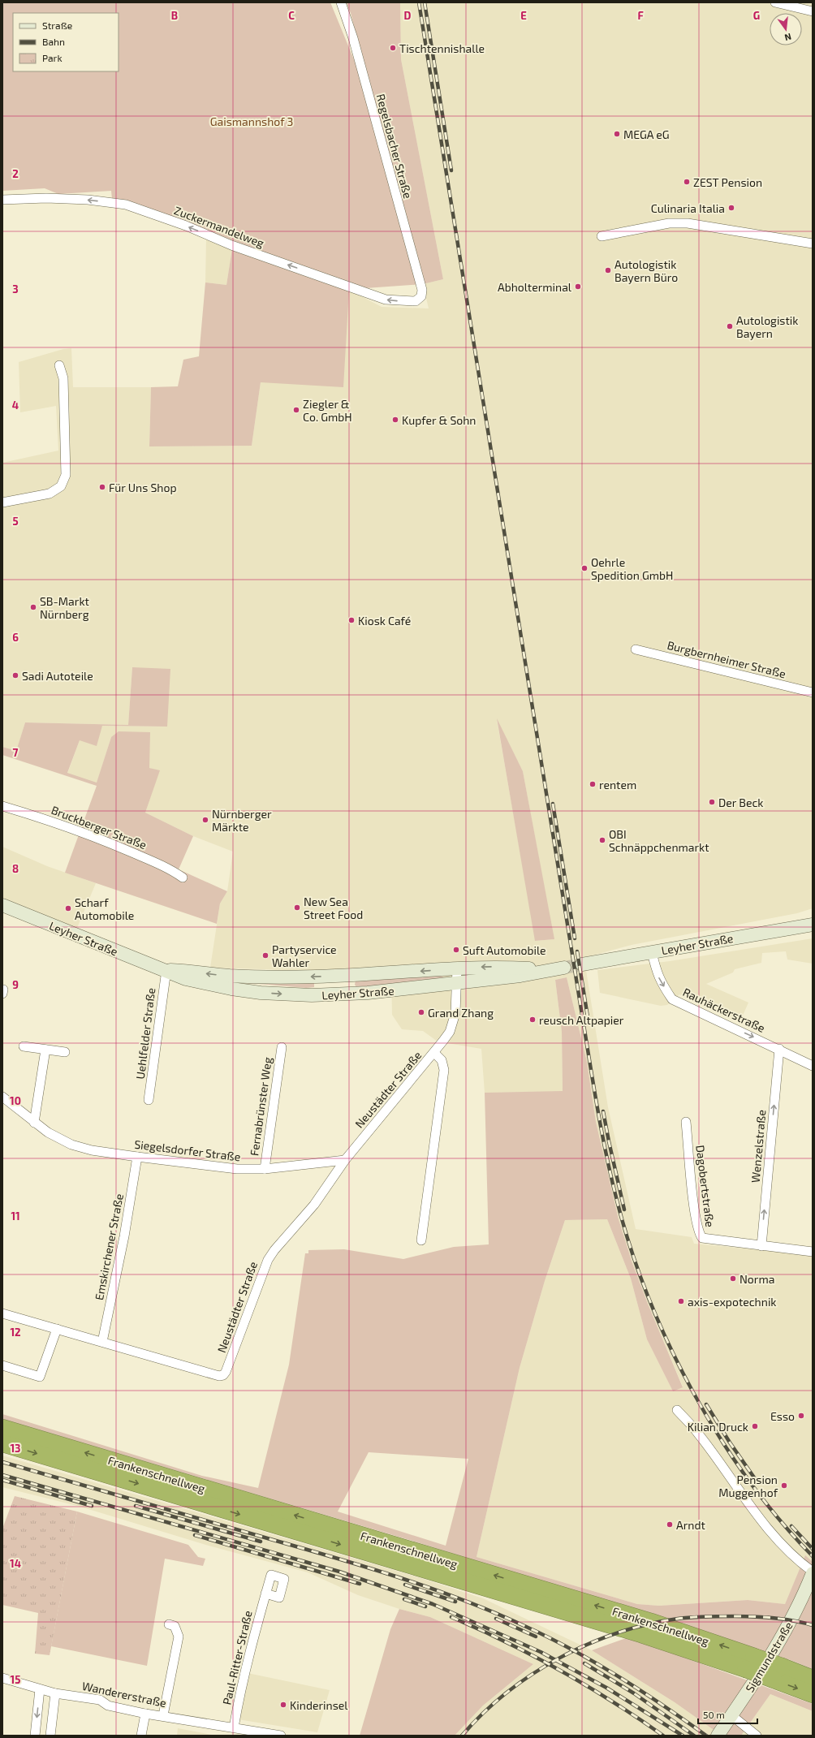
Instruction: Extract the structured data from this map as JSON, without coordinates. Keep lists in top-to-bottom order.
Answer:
{
  "streets": {
    "highway": ["Frankenschnellweg"],
    "main road": ["Leyher Straße", "Sigmundstraße"],
    "street": [
      "Regelsbacher Straße",
      "Zuckermandelweg",
      "Burgbernheimer Straße",
      "Bruckberger Straße",
      "Rauhäckerstraße",
      "Uehlfelder Straße",
      "Neustädter Straße",
      "Fernabrünster Weg",
      "Wenzelstraße",
      "Siegelsdorfer Straße",
      "Dagobertstraße",
      "Emskirchener Straße",
      "Paul-Ritter-Straße",
      "Wandererstraße"
    ]
  },
  "crossings": [
    ["Regelsbacher Straße", "Zuckermandelweg"],
    ["Leyher Straße", "Rauhäckerstraße"],
    ["Leyher Straße", "Uehlfelder Straße"],
    ["Leyher Straße", "Neustädter Straße"],
    ["Rauhäckerstraße", "Wenzelstraße"],
    ["Neustädter Straße", "Siegelsdorfer Straße"],
    ["Neustädter Straße", "Emskirchener Straße"],
    ["Fernabrünster Weg", "Siegelsdorfer Straße"],
    ["Wenzelstraße", "Dagobertstraße"],
    ["Siegelsdorfer Straße", "Emskirchener Straße"],
    ["Paul-Ritter-Straße", "Wandererstraße"]
  ],
  "one_way": ["Zuckermandelweg", "Rauhäckerstraße", "Wenzelstraße"],
  "parks": ["Gaismannshof 3"],
  "places": [
    "Tischtennishalle",
    "MEGA eG",
    "ZEST Pension",
    "Culinaria Italia",
    "Autologistik Bayern Büro",
    "Abholterminal",
    "Autologistik Bayern",
    "Ziegler & Co. GmbH",
    "Kupfer & Sohn",
    "Für Uns Shop",
    "Oehrle Spedition GmbH",
    "SB-Markt Nürnberg",
    "Kiosk Café",
    "Sadi Autoteile",
    "rentem",
    "Der Beck",
    "Nürnberger Märkte",
    "OBI Schnäppchenmarkt",
    "New Sea Street Food",
    "Scharf Automobile",
    "Suft Automobile",
    "Partyservice Wahler",
    "Grand Zhang",
    "reusch Altpapier",
    "Norma",
    "axis-expotechnik",
    "Esso",
    "Kilian Druck",
    "Pension Muggenhof",
    "Arndt",
    "Kinderinsel"
  ],
  "legend": ["Straße", "Bahn", "Park"],
  "scale_bar": "50 m",
  "north": "bottom",
  "grid": {
    "columns": [
      "B",
      "C",
      "D",
      "E",
      "F",
      "G"
    ],
    "rows": [
      "2",
      "3",
      "4",
      "5",
      "6",
      "7",
      "8",
      "9",
      "10",
      "11",
      "12",
      "13",
      "14",
      "15"
    ]
  }
}
